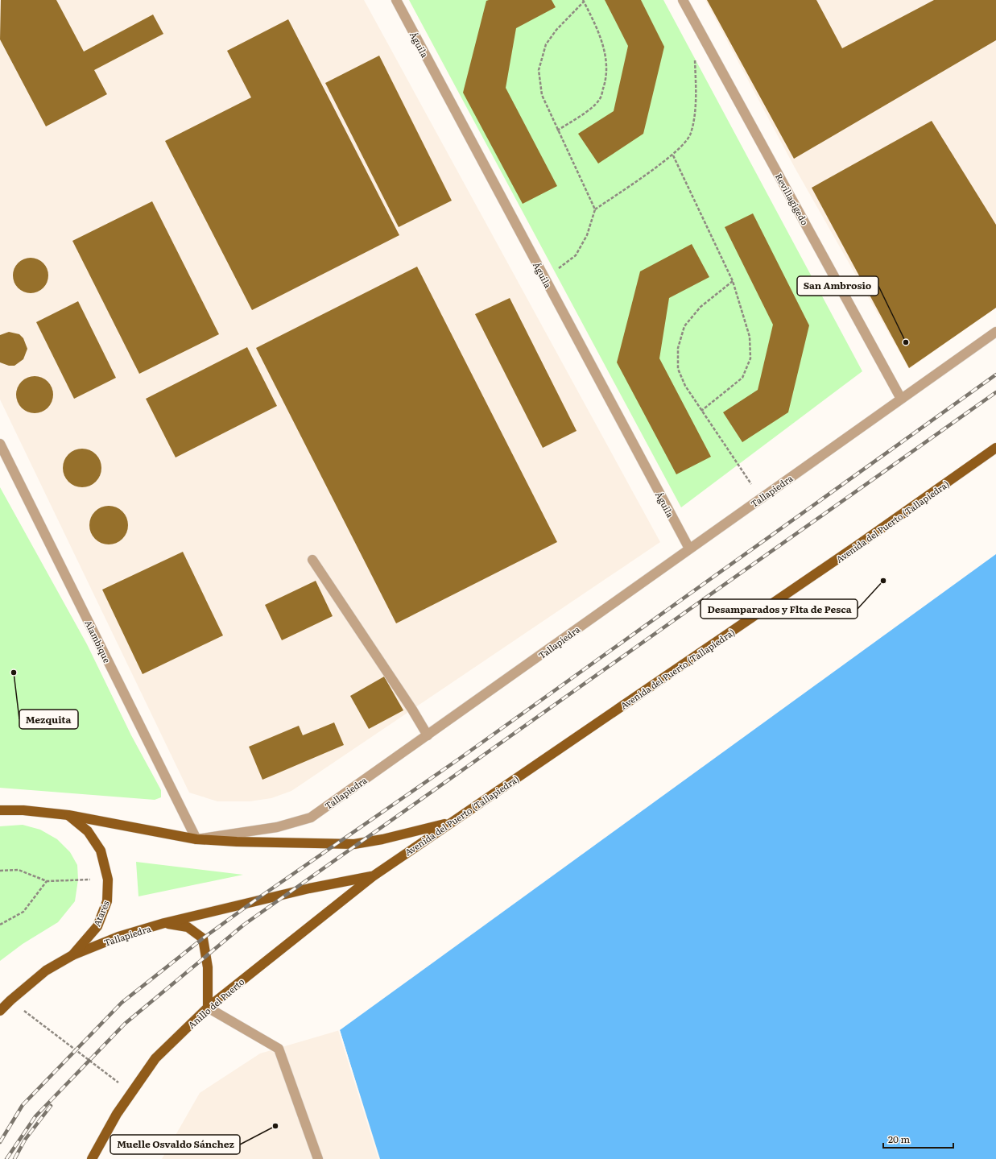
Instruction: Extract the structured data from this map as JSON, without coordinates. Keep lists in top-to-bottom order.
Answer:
{
  "streets": {
    "main road": [
      "Tallapiedra",
      "Avenida del Puerto (Tallapiedra)",
      "Atarés",
      "Anillo del Puerto"
    ],
    "street": ["Águila", "Revillagigedo", "Alambique"]
  },
  "crossings": [
    ["Águila", "Tallapiedra"],
    ["Revillagigedo", "Tallapiedra"],
    ["Tallapiedra", "Avenida del Puerto (Tallapiedra)"],
    ["Tallapiedra", "Alambique"],
    ["Tallapiedra", "Atarés"],
    ["Tallapiedra", "Anillo del Puerto"],
    ["Avenida del Puerto (Tallapiedra)", "Anillo del Puerto"]
  ],
  "places": [
    "San Ambrosio",
    "Desamparados y Flta de Pesca",
    "Mezquita",
    "Muelle Osvaldo Sánchez"
  ],
  "scale_bar": "20 m"
}
